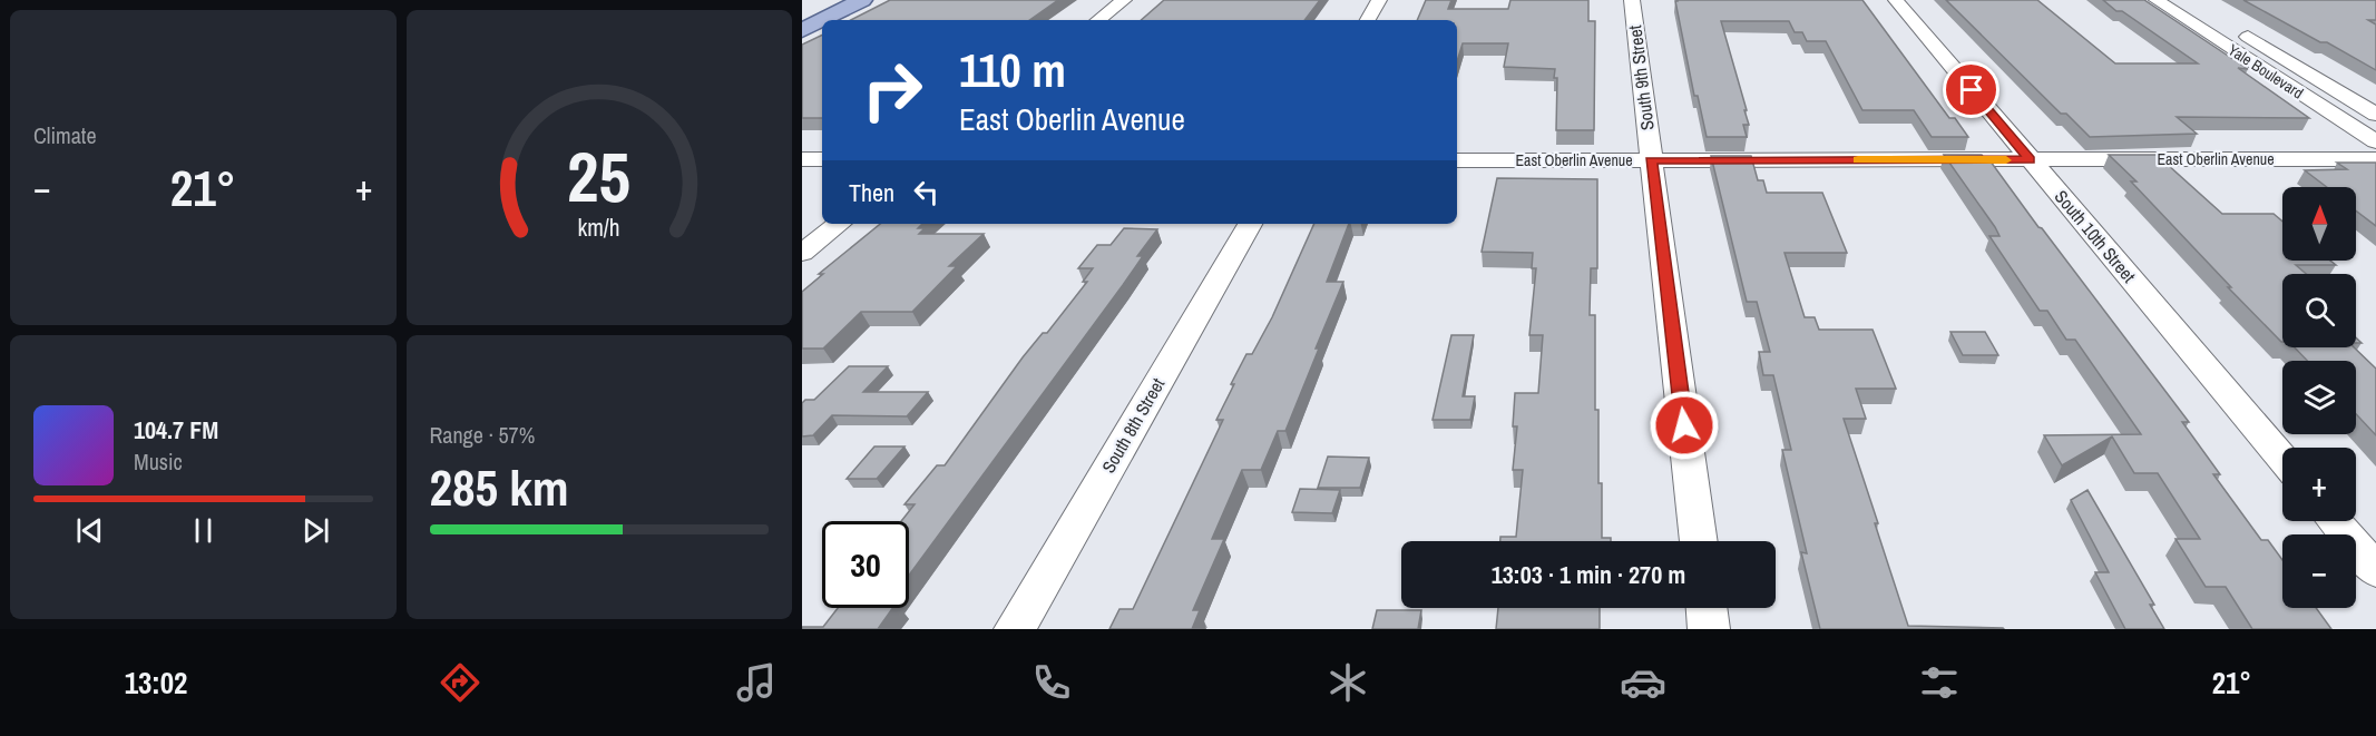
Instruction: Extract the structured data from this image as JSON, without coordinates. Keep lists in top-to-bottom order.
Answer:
{
  "streets": {
    "street": [
      "Yale Boulevard",
      "South 9th Street",
      "East Oberlin Avenue",
      "South 10th Street",
      "South 8th Street"
    ]
  },
  "crossings": [
    ["South 9th Street", "East Oberlin Avenue"],
    ["East Oberlin Avenue", "South 10th Street"]
  ],
  "north": "top",
  "page": {
    "tile": [
      "Climate",
      ["Range · 57%", "285 km"]
    ],
    "turn": ["110 m", "East Oberlin Avenue"],
    "heat": ["−", "21°", "+"],
    "then": "Then",
    "map_buttons": ["+", "−"],
    "song": ["104.7 FM", "Music"],
    "limit": "30",
    "trip": "13:03 · 1 min · 270 m",
    "tabs": ["13:02", "21°"],
    "gauge": ["25", "km/h"]
  }
}
